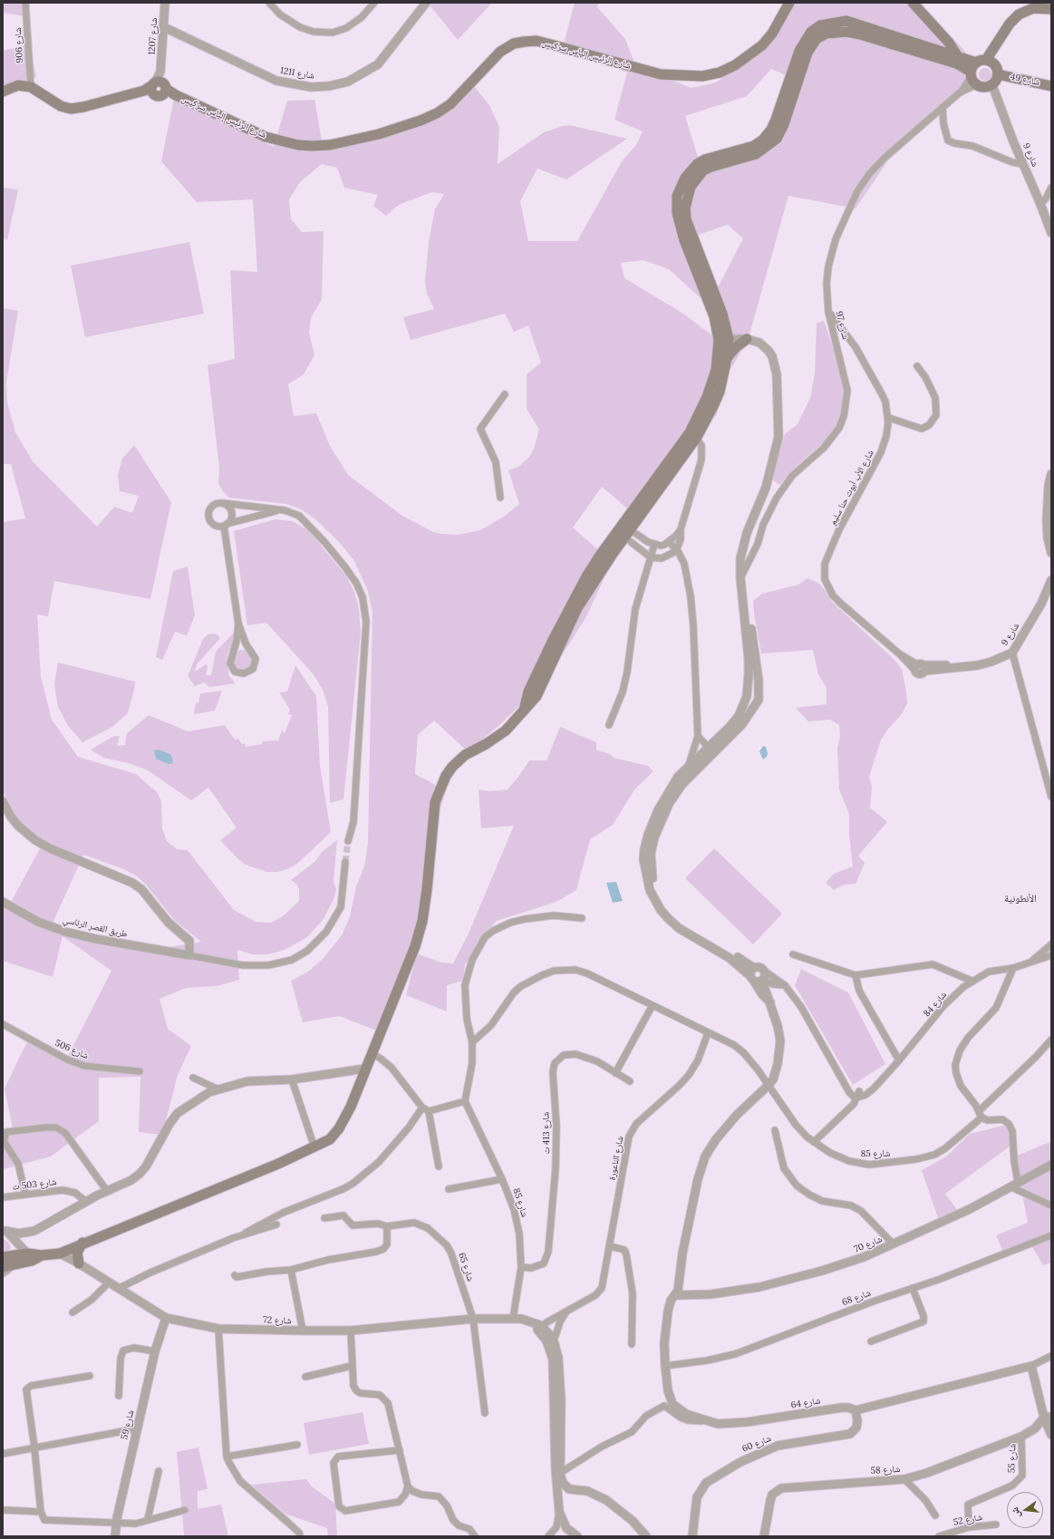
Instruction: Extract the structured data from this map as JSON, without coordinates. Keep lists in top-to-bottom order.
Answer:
{
  "streets": {
    "main road": ["شارع الرئيس إلياس سركيس", "شارع 49"],
    "street": [
      "شارع 1207",
      "شارع 906",
      "شارع 1211",
      "شارع 9",
      "شارع 97",
      "شارع الأب أبوت حنا سليم",
      "طريق القصر الرئاسي",
      "شارع 84",
      "شارع 506",
      "شارع 413 ت",
      "شارع 85",
      "شارع الناعورة",
      "شارع 503 ت",
      "شارع 70",
      "شارع 65",
      "شارع 68",
      "شارع 72",
      "شارع 64",
      "شارع 59",
      "شارع 60",
      "شارع 55",
      "شارع 58",
      "شارع 52"
    ]
  },
  "crossings": [
    ["شارع 1207", "شارع الرئيس إلياس سركيس"],
    ["شارع 1207", "شارع 1211"],
    ["شارع 906", "شارع الرئيس إلياس سركيس"],
    ["شارع 49", "شارع 9"],
    ["شارع 49", "شارع 97"],
    ["شارع 9", "شارع 97"],
    ["شارع 9", "شارع الأب أبوت حنا سليم"],
    ["شارع 97", "شارع الأب أبوت حنا سليم"],
    ["شارع 84", "شارع 64"],
    ["شارع 413 ت", "شارع 85"],
    ["شارع 85", "شارع 72"],
    ["شارع 85", "شارع 64"],
    ["شارع 70", "شارع 64"],
    ["شارع 65", "شارع 72"],
    ["شارع 68", "شارع 64"],
    ["شارع 72", "شارع 59"],
    ["شارع 64", "شارع 60"],
    ["شارع 55", "شارع 58"],
    ["شارع 55", "شارع 52"]
  ],
  "districts": ["الأنطونية"],
  "north": "left"
}
